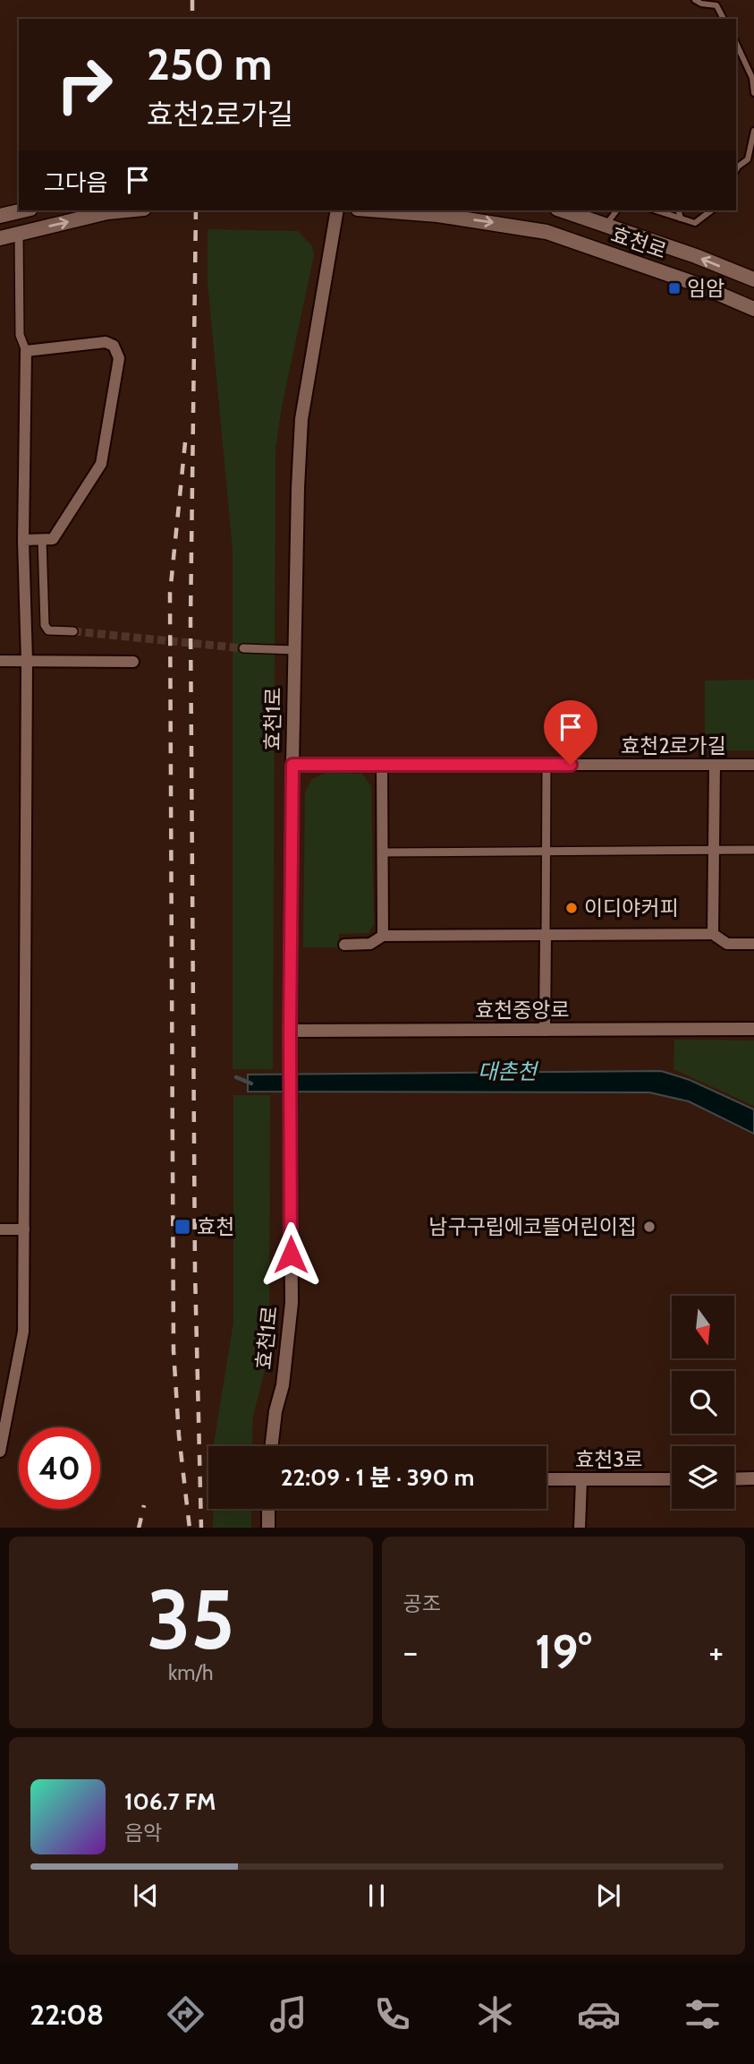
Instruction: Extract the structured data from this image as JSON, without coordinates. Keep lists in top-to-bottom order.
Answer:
{
  "streets": {
    "main road": ["효천로"],
    "street": [
      "효천1로",
      "효천2로가길",
      "효천중앙로",
      "효천3로"
    ]
  },
  "crossings": [
    ["효천1로", "효천2로가길"],
    ["효천1로", "효천중앙로"]
  ],
  "water": ["대촌천"],
  "places": {
    "transit": ["임암", "효천"],
    "other": ["이디야커피", "남구구립에코뜰어린이집"]
  },
  "north": "bottom",
  "page": {
    "turn": ["250 m", "효천2로가길"],
    "then": "그다음",
    "limit": "40",
    "trip": "22:09 · 1 분 · 390 m",
    "tile": [
      ["35", "km/h"],
      "공조"
    ],
    "heat": ["−", "19°", "+"],
    "song": ["106.7 FM", "음악"],
    "tabs": "22:08"
  }
}
